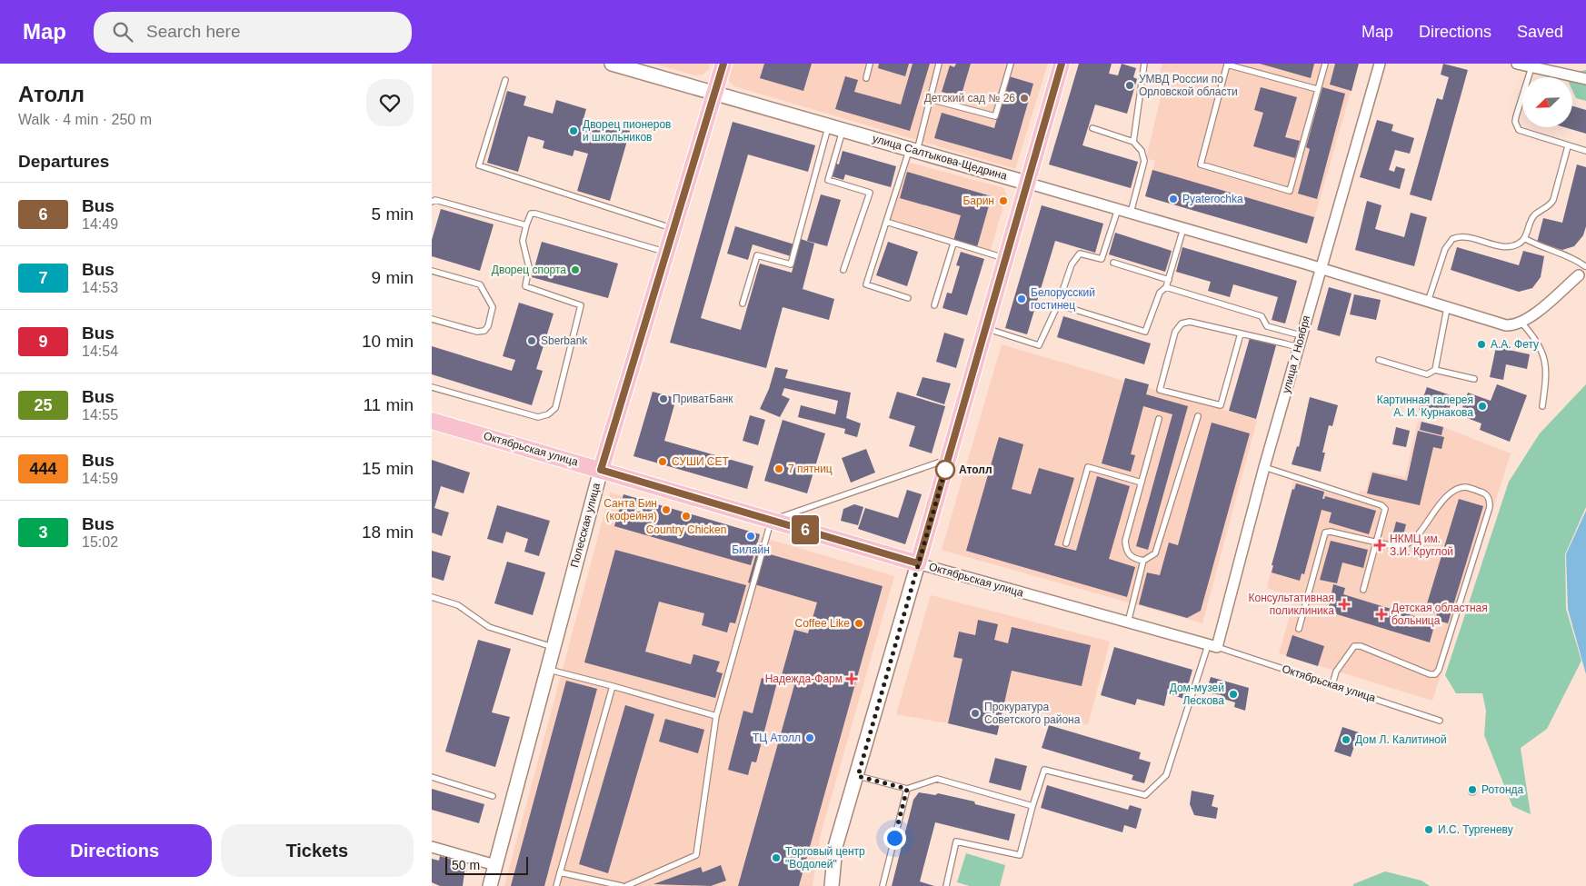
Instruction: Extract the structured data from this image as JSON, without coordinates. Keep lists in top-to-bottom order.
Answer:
{
  "streets": {
    "main road": ["улица Салтыкова-Щедрина", "Октябрьская улица", "Полесская улица"],
    "street": ["улица 7 Ноября"]
  },
  "crossings": [
    ["улица Салтыкова-Щедрина", "улица 7 Ноября"],
    ["улица Салтыкова-Щедрина", "Полесская улица"],
    ["улица 7 Ноября", "Октябрьская улица"],
    ["Октябрьская улица", "Полесская улица"]
  ],
  "places": {
    "other": [
      "УМВД России по Орловской области",
      "Детский сад № 26",
      "Дворец пионеров и школьников",
      "Pyaterochka",
      "Барин",
      "Дворец спорта",
      "Белорусский гостинец",
      "Sberbank",
      "А.А. Фету",
      "ПриватБанк",
      "Картинная галерея А. И. Курнакова",
      "СУШИ СЕТ",
      "7 пятниц",
      "Атолл",
      "Санта Бин (кофейня)",
      "Country Chicken",
      "Билайн",
      "Coffee Like",
      "Дом-музей Лескова",
      "Прокуратура Советского района",
      "ТЦ Атолл",
      "Дом Л. Калитиной",
      "Ротонда",
      "И.С. Тургеневу",
      "Торговый центр \"Водолей\""
    ],
    "health": [
      "НКМЦ им. З.И. Круглой",
      "Консультативная поликлиника",
      "Детская областная больница",
      "Надежда-Фарм"
    ]
  },
  "lines": ["bus line 6"],
  "scale_bar": "50 m",
  "north": "bottom left",
  "page": {
    "header": "Map",
    "search": "Search here",
    "nav": ["Map", "Directions", "Saved"],
    "heading": [
      ["Атолл", "Walk · 4 min · 250 m"],
      "Departures"
    ],
    "on_map": "6",
    "list": [
      {
        "mark": "6",
        "name": "Bus",
        "note": "14:49",
        "value": "5 min"
      },
      {
        "mark": "7",
        "name": "Bus",
        "note": "14:53",
        "value": "9 min"
      },
      {
        "mark": "9",
        "name": "Bus",
        "note": "14:54",
        "value": "10 min"
      },
      {
        "mark": "25",
        "name": "Bus",
        "note": "14:55",
        "value": "11 min"
      },
      {
        "mark": "444",
        "name": "Bus",
        "note": "14:59",
        "value": "15 min"
      },
      {
        "mark": "3",
        "name": "Bus",
        "note": "15:02",
        "value": "18 min"
      }
    ],
    "buttons": ["Directions", "Tickets"],
    "scale": "50 m"
  }
}
